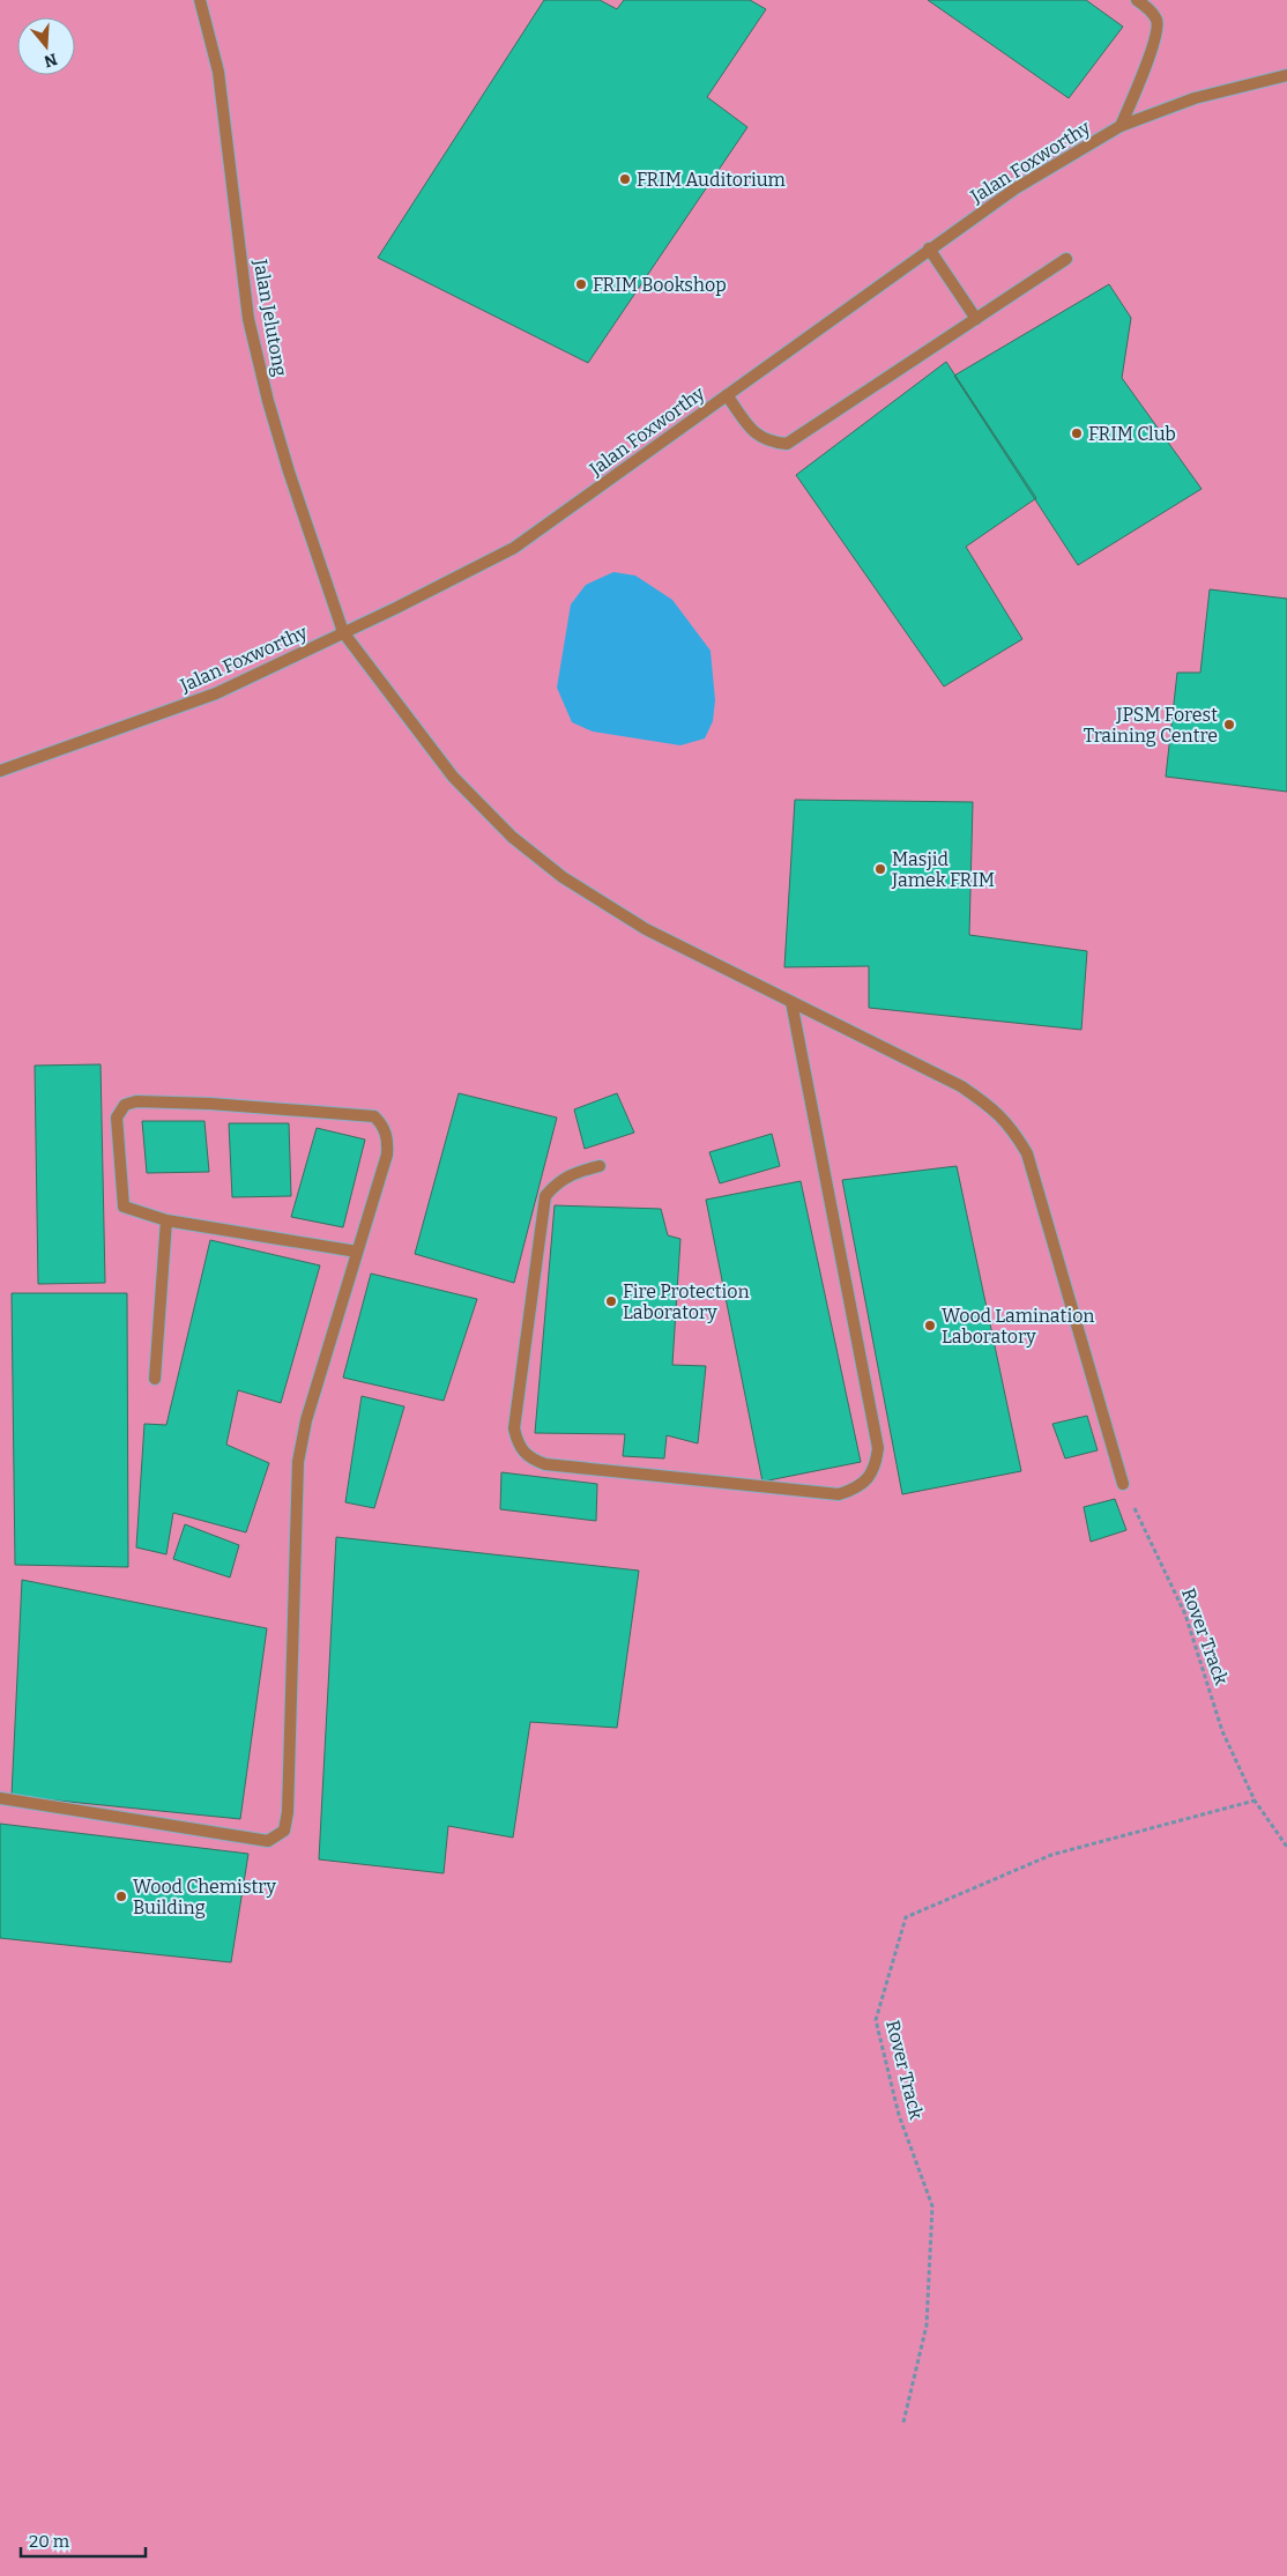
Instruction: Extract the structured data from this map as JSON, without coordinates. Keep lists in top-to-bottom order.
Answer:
{
  "streets": {
    "street": ["Jalan Foxworthy", "Jalan Jelutong"],
    "path": ["Rover Track"]
  },
  "crossings": [
    ["Jalan Foxworthy", "Jalan Jelutong"],
    ["Jalan Jelutong", "Rover Track"]
  ],
  "places": [
    "FRIM Auditorium",
    "FRIM Bookshop",
    "FRIM Club",
    "JPSM Forest Training Centre",
    "Masjid Jamek FRIM",
    "Fire Protection Laboratory",
    "Wood Lamination Laboratory",
    "Wood Chemistry Building"
  ],
  "scale_bar": "20 m",
  "north": "bottom"
}
